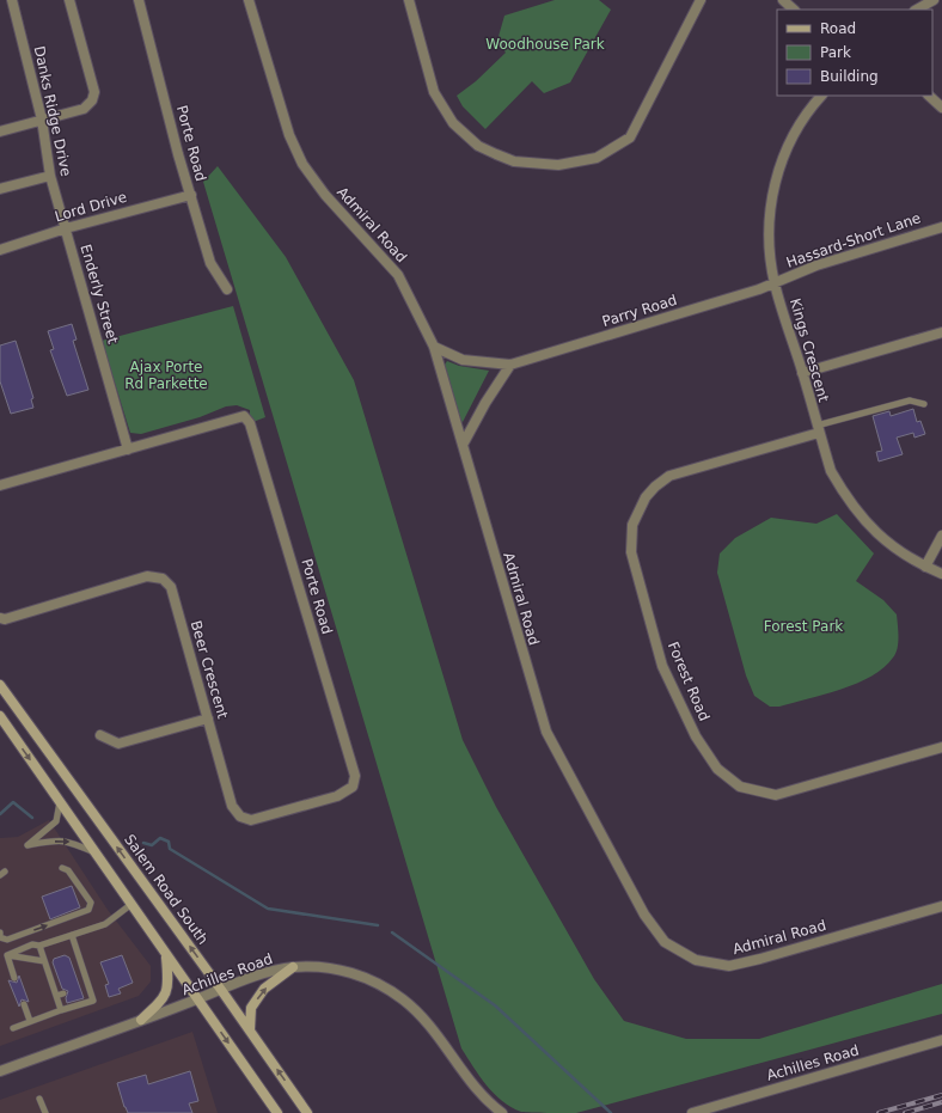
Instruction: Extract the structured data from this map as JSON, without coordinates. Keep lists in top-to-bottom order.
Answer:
{
  "streets": {
    "main road": ["Salem Road South"],
    "street": [
      "Danks Ridge Drive",
      "Porte Road",
      "Lord Drive",
      "Admiral Road",
      "Hassard-Short Lane",
      "Enderly Street",
      "Parry Road",
      "Kings Crescent",
      "Beer Crescent",
      "Forest Road",
      "Achilles Road"
    ]
  },
  "crossings": [
    ["Danks Ridge Drive", "Lord Drive"],
    ["Danks Ridge Drive", "Enderly Street"],
    ["Porte Road", "Lord Drive"],
    ["Porte Road", "Enderly Street"],
    ["Porte Road", "Beer Crescent"],
    ["Lord Drive", "Enderly Street"],
    ["Admiral Road", "Parry Road"],
    ["Hassard-Short Lane", "Parry Road"],
    ["Hassard-Short Lane", "Kings Crescent"],
    ["Parry Road", "Kings Crescent"],
    ["Kings Crescent", "Forest Road"],
    ["Salem Road South", "Achilles Road"]
  ],
  "parks": ["Woodhouse Park", "Ajax Porte Rd Parkette", "Forest Park"],
  "legend": ["Road", "Park", "Building"]
}
